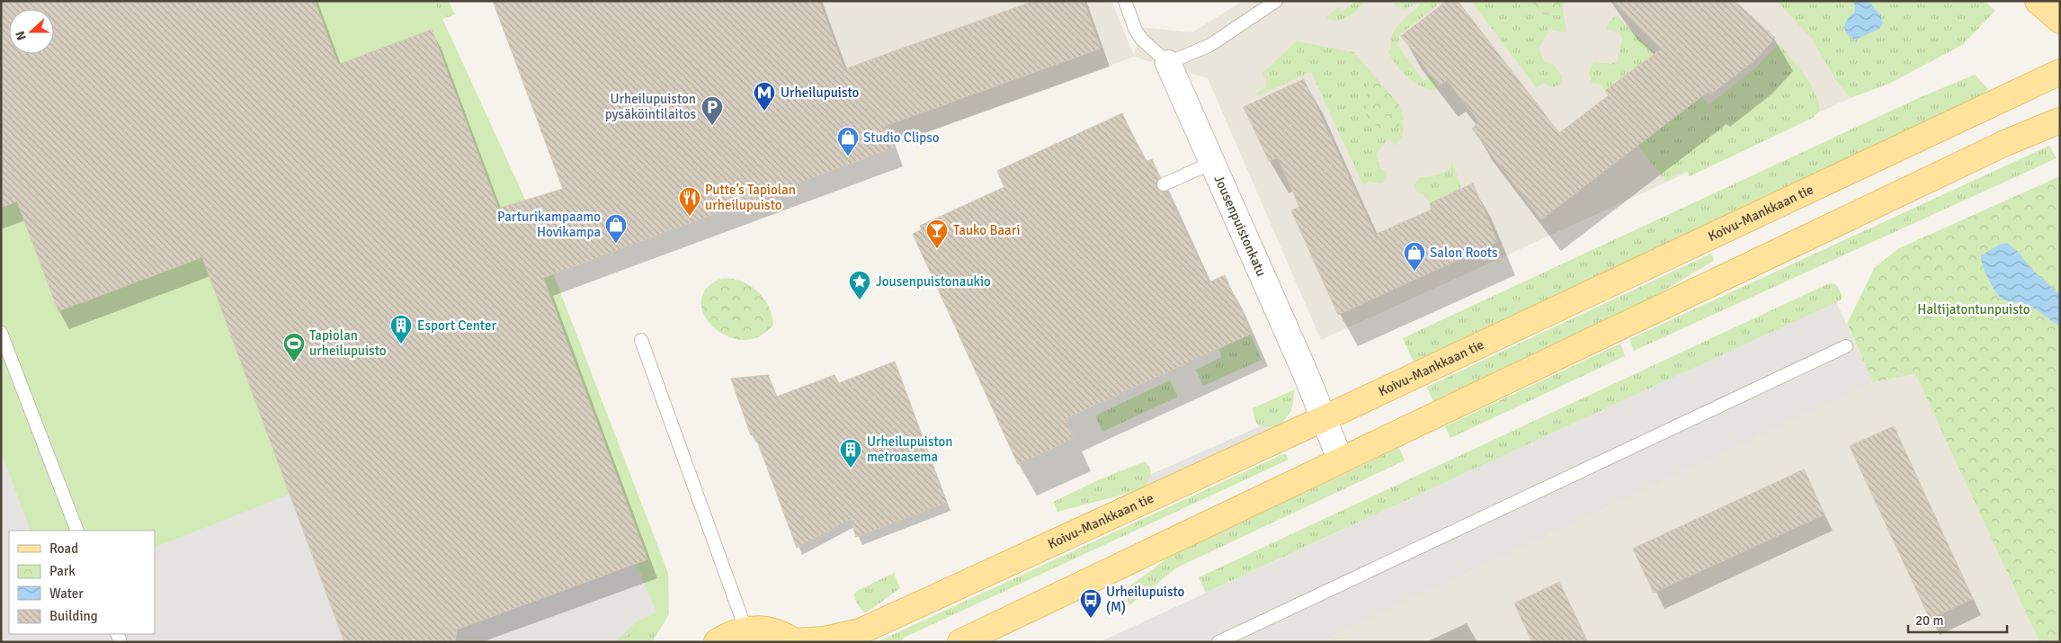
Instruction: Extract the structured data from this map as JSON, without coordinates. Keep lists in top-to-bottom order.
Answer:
{
  "streets": {
    "main road": ["Koivu-Mankkaan tie"],
    "street": ["Jousenpuistonkatu"]
  },
  "crossings": [
    ["Koivu-Mankkaan tie", "Jousenpuistonkatu"]
  ],
  "parks": ["Haltijatontunpuisto"],
  "places": {
    "metro station": ["Urheilupuisto"],
    "parking": ["Urheilupuiston pysäköintilaitos"],
    "shop": ["Studio Clipso", "Parturikampaamo Hovikampa", "Salon Roots"],
    "restaurant": ["Putte’s Tapiolan urheilupuisto"],
    "bar": ["Tauko Baari"],
    "place": ["Jousenpuistonaukio"],
    "building": ["Esport Center", "Urheilupuiston metroasema"],
    "sports": ["Tapiolan urheilupuisto"],
    "bus stop": ["Urheilupuisto (M)"]
  },
  "legend": [
    "Road",
    "Park",
    "Water",
    "Building"
  ],
  "scale_bar": "20 m",
  "north": "left"
}
